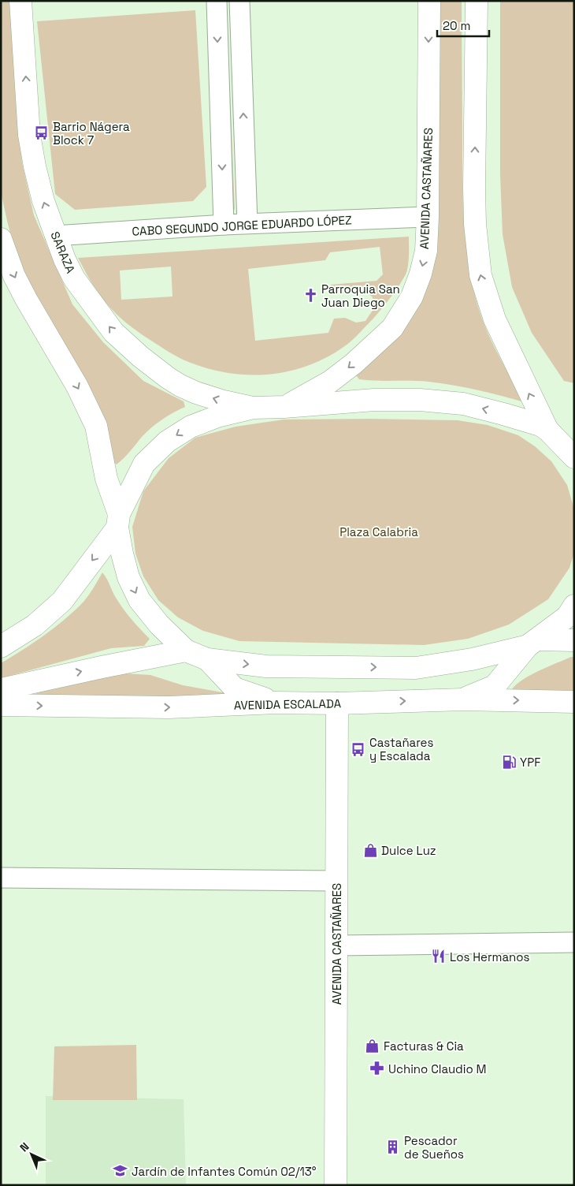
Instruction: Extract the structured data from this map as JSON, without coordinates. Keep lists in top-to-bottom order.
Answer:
{
  "streets": {
    "main road": ["AVENIDA CASTAÑARES", "SARAZA", "AVENIDA ESCALADA"],
    "street": ["CABO SEGUNDO JORGE EDUARDO LÓPEZ"]
  },
  "crossings": [
    ["AVENIDA CASTAÑARES", "CABO SEGUNDO JORGE EDUARDO LÓPEZ"],
    ["AVENIDA CASTAÑARES", "AVENIDA ESCALADA"],
    ["CABO SEGUNDO JORGE EDUARDO LÓPEZ", "SARAZA"]
  ],
  "one_way": ["AVENIDA CASTAÑARES"],
  "parks": ["Plaza Calabria"],
  "places": {
    "bus stop": ["Barrio Nágera Block 7", "Castañares y Escalada"],
    "church": ["Parroquia San Juan Diego"],
    "fuel station": ["YPF"],
    "shop": ["Dulce Luz", "Facturas & Cia"],
    "restaurant": ["Los Hermanos"],
    "pharmacy": ["Uchino Claudio M"],
    "building": ["Pescador de Sueños"],
    "school or university": ["Jardín de Infantes Común 02/13°"]
  },
  "scale_bar": "20 m",
  "north": "top left"
}
